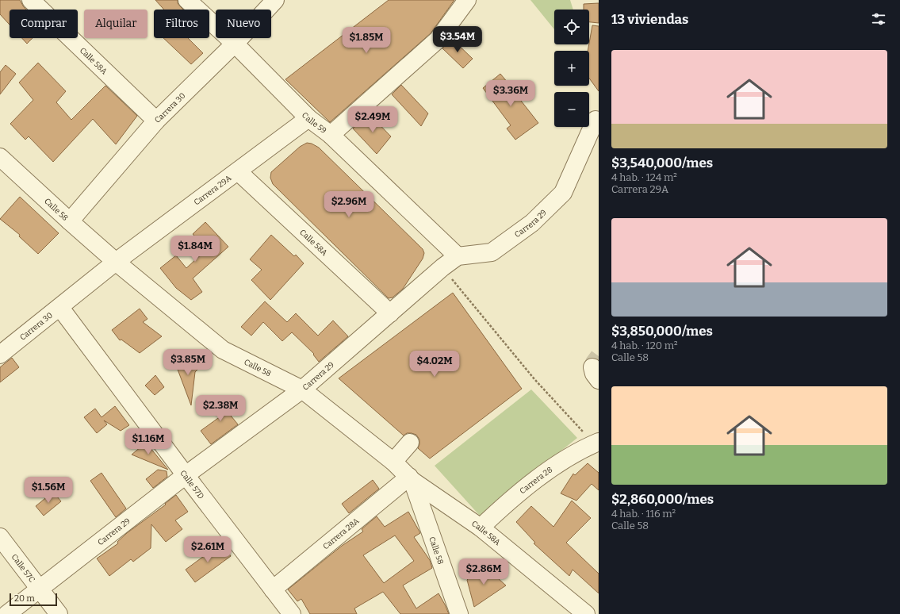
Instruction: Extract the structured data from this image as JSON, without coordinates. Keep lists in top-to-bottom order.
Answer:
{
  "streets": {
    "street": [
      "Calle 58A",
      "Carrera 30",
      "Calle 59",
      "Carrera 29A",
      "Calle 58",
      "Carrera 29",
      "Carrera 28",
      "Calle 57D",
      "Carrera 28A",
      "Calle 57C"
    ]
  },
  "crossings": [
    ["Calle 58A", "Carrera 30"],
    ["Calle 58A", "Carrera 29A"],
    ["Calle 58A", "Calle 58"],
    ["Calle 58A", "Carrera 29"],
    ["Calle 58A", "Carrera 28"],
    ["Calle 58A", "Carrera 28A"],
    ["Carrera 30", "Calle 59"],
    ["Carrera 30", "Carrera 29A"],
    ["Carrera 30", "Calle 58"],
    ["Carrera 30", "Calle 57D"],
    ["Calle 59", "Carrera 29A"],
    ["Calle 59", "Carrera 29"],
    ["Carrera 29A", "Calle 58"],
    ["Calle 58", "Carrera 29"],
    ["Calle 58", "Carrera 28A"],
    ["Carrera 29", "Calle 57D"],
    ["Carrera 29", "Calle 57C"],
    ["Calle 57D", "Carrera 28A"]
  ],
  "scale_bar": "20 m",
  "page": {
    "heading": "13 viviendas",
    "map_buttons": ["+", "−"],
    "chip": [
      "Comprar",
      "Alquilar",
      "Filtros",
      "Nuevo"
    ],
    "price": [
      "$3.54M",
      "$1.85M",
      "$3.36M",
      "$2.49M",
      "$2.96M",
      "$1.84M",
      "$3.85M",
      "$4.02M",
      "$2.38M",
      "$1.16M",
      "$1.56M",
      "$2.61M",
      "$2.86M"
    ],
    "list": [
      {
        "name": "$3,540,000/mes",
        "note": "4 hab. · 124 m² · Carrera 29A"
      },
      {
        "name": "$3,850,000/mes",
        "note": "4 hab. · 120 m² · Calle 58"
      },
      {
        "name": "$2,860,000/mes",
        "note": "4 hab. · 116 m² · Calle 58"
      }
    ],
    "scale": "20 m"
  }
}
